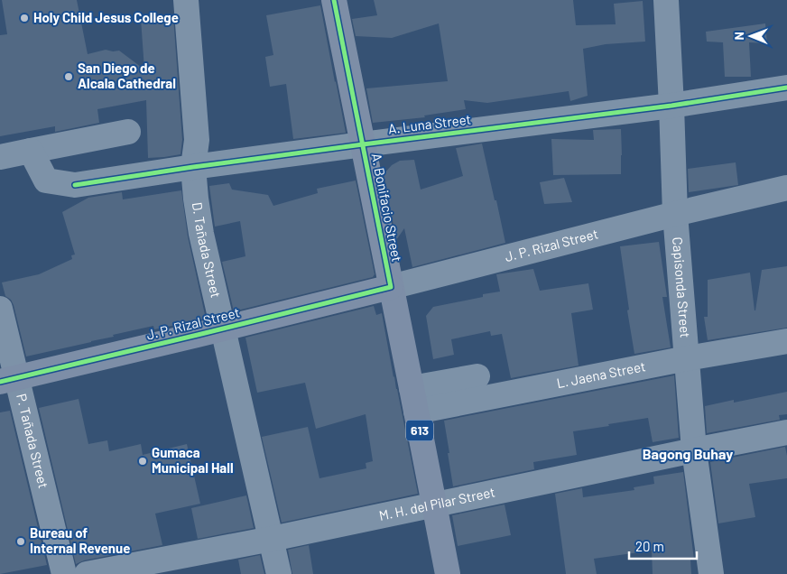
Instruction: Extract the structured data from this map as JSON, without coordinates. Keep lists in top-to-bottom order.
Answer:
{
  "streets": {
    "main road": ["A. Bonifacio Street", "J. P. Rizal Street", "613"],
    "street": [
      "A. Luna Street",
      "D. Tañada Street",
      "Capisonda Street",
      "L. Jaena Street",
      "P. Tañada Street",
      "M. H. del Pilar Street"
    ]
  },
  "crossings": [
    ["A. Luna Street", "A. Bonifacio Street"],
    ["A. Luna Street", "D. Tañada Street"],
    ["A. Luna Street", "Capisonda Street"],
    ["A. Bonifacio Street", "J. P. Rizal Street"],
    ["A. Bonifacio Street", "L. Jaena Street"],
    ["A. Bonifacio Street", "M. H. del Pilar Street"],
    ["J. P. Rizal Street", "D. Tañada Street"],
    ["J. P. Rizal Street", "Capisonda Street"],
    ["J. P. Rizal Street", "P. Tañada Street"],
    ["D. Tañada Street", "M. H. del Pilar Street"],
    ["Capisonda Street", "L. Jaena Street"],
    ["Capisonda Street", "M. H. del Pilar Street"]
  ],
  "districts": ["Bagong Buhay"],
  "places": [
    "Holy Child Jesus College",
    "San Diego de Alcala Cathedral",
    "Gumaca Municipal Hall",
    "Bureau of Internal Revenue"
  ],
  "scale_bar": "20 m",
  "north": "left"
}
